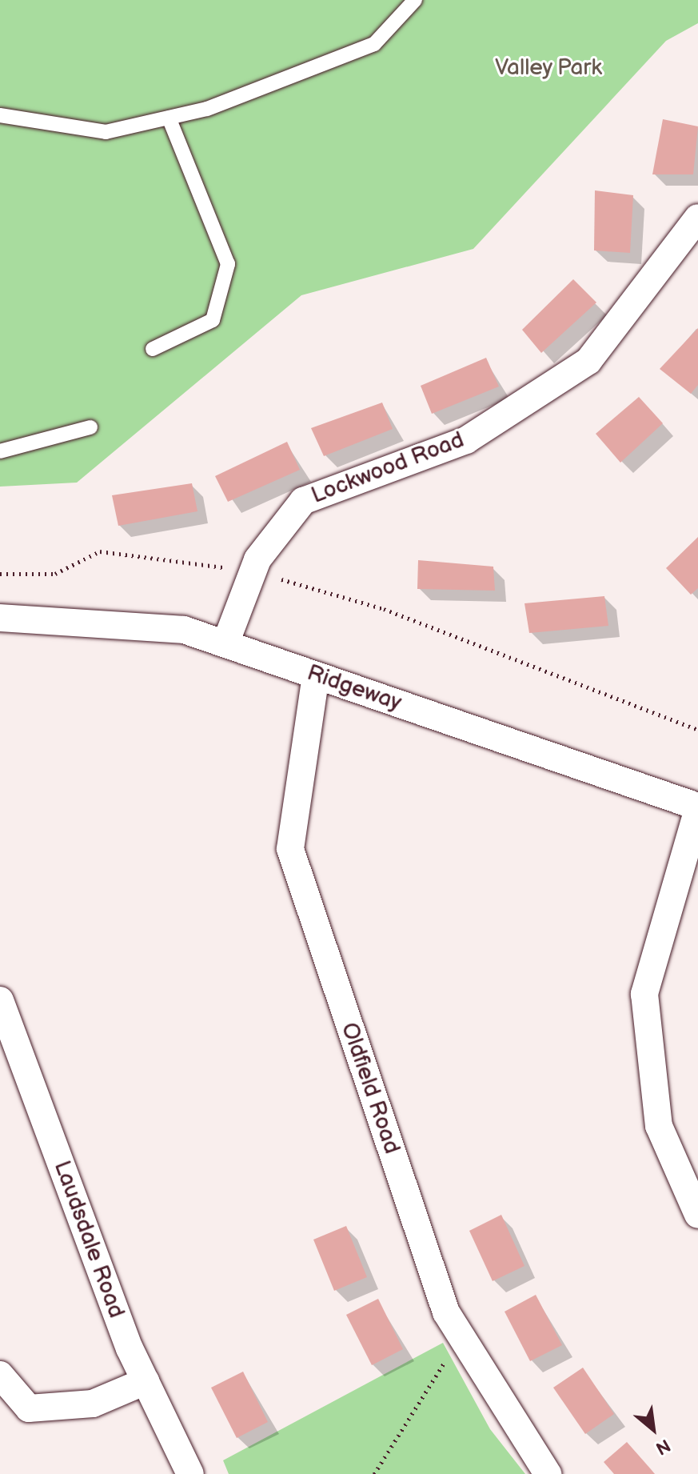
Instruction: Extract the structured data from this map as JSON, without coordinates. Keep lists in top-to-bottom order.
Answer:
{
  "streets": {
    "street": [
      "Lockwood Road",
      "Ridgeway",
      "Oldfield Road",
      "Laudsdale Road"
    ]
  },
  "crossings": [
    ["Lockwood Road", "Ridgeway"],
    ["Ridgeway", "Oldfield Road"]
  ],
  "parks": ["Valley Park"],
  "north": "bottom right"
}
